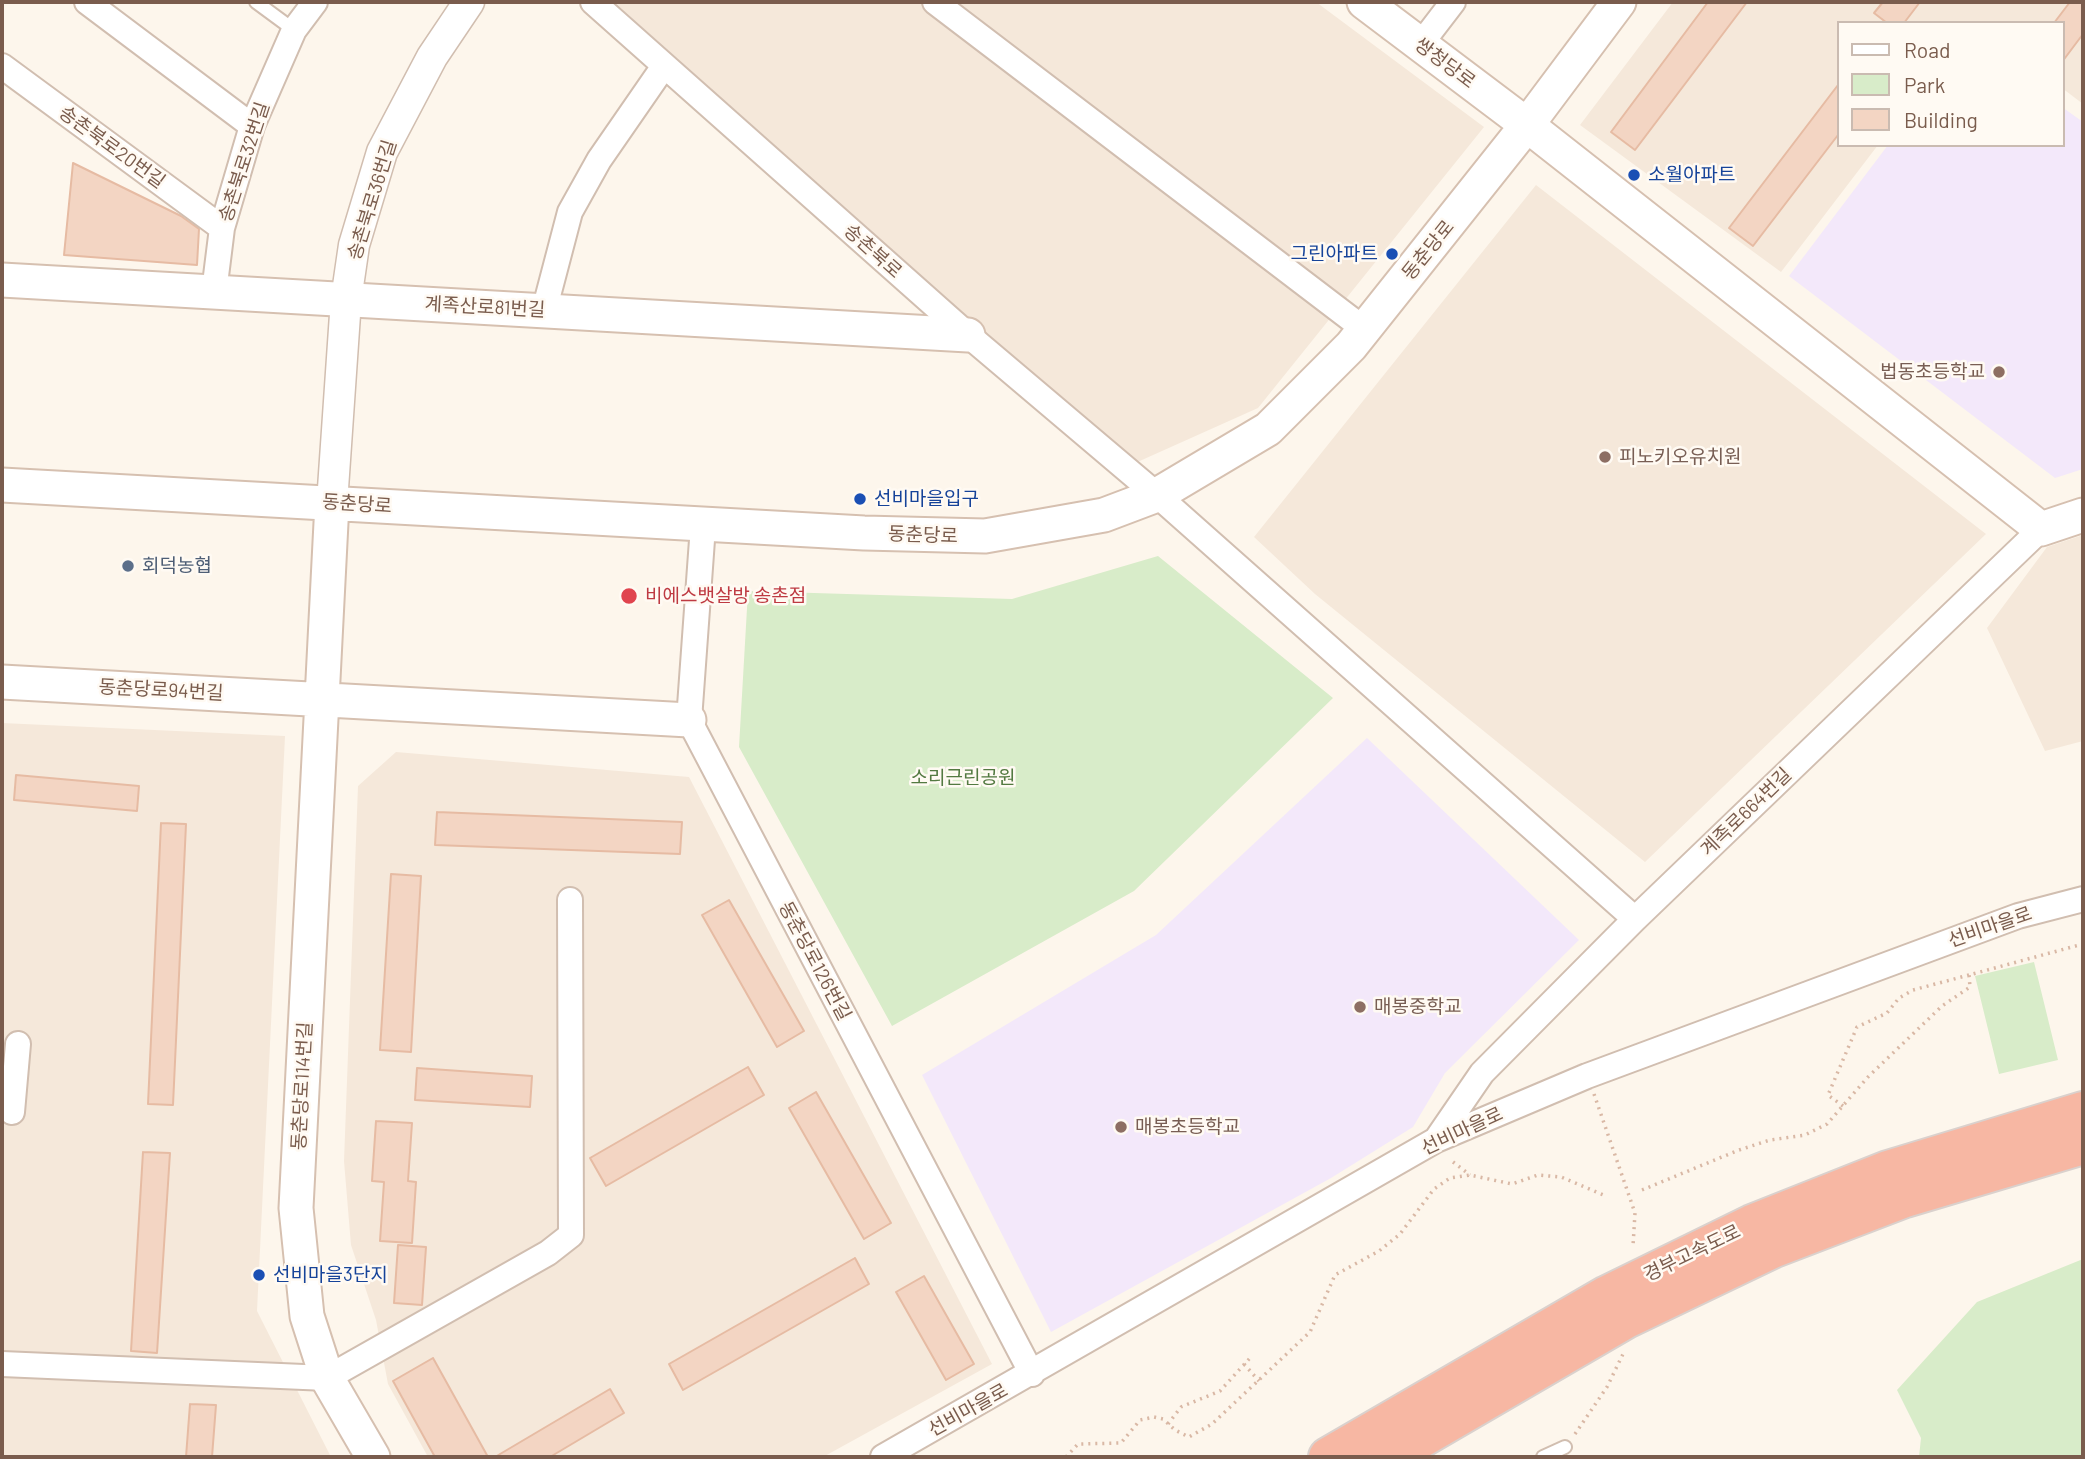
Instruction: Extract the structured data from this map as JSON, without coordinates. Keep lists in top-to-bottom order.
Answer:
{
  "streets": {
    "highway": ["경부고속도로"],
    "main road": [
      "쌍청당로",
      "동춘당로",
      "계족산로81번길",
      "동춘당로94번길",
      "계족로664번길",
      "동춘당로114번길"
    ],
    "street": [
      "송촌북로20번길",
      "송촌북로32번길",
      "송촌북로36번길",
      "송촌북로",
      "선비마을로",
      "동춘당로126번길"
    ]
  },
  "crossings": [
    ["쌍청당로", "동춘당로"],
    ["쌍청당로", "계족로664번길"],
    ["송촌북로20번길", "송촌북로32번길"],
    ["송촌북로32번길", "계족산로81번길"],
    ["송촌북로36번길", "동춘당로"],
    ["송촌북로36번길", "계족산로81번길"],
    ["송촌북로36번길", "동춘당로114번길"],
    ["동춘당로", "송촌북로"],
    ["동춘당로", "동춘당로114번길"],
    ["송촌북로", "계족산로81번길"],
    ["송촌북로", "계족로664번길"],
    ["동춘당로94번길", "동춘당로114번길"],
    ["계족로664번길", "선비마을로"],
    ["선비마을로", "동춘당로126번길"]
  ],
  "parks": ["소리근린공원"],
  "places": [
    "소월아파트",
    "그린아파트",
    "법동초등학교",
    "피노키오유치원",
    "선비마을입구",
    "회덕농협",
    "비에스뱃살방 송촌점",
    "매봉중학교",
    "매봉초등학교",
    "선비마을3단지"
  ],
  "legend": ["Road", "Park", "Building"]
}
